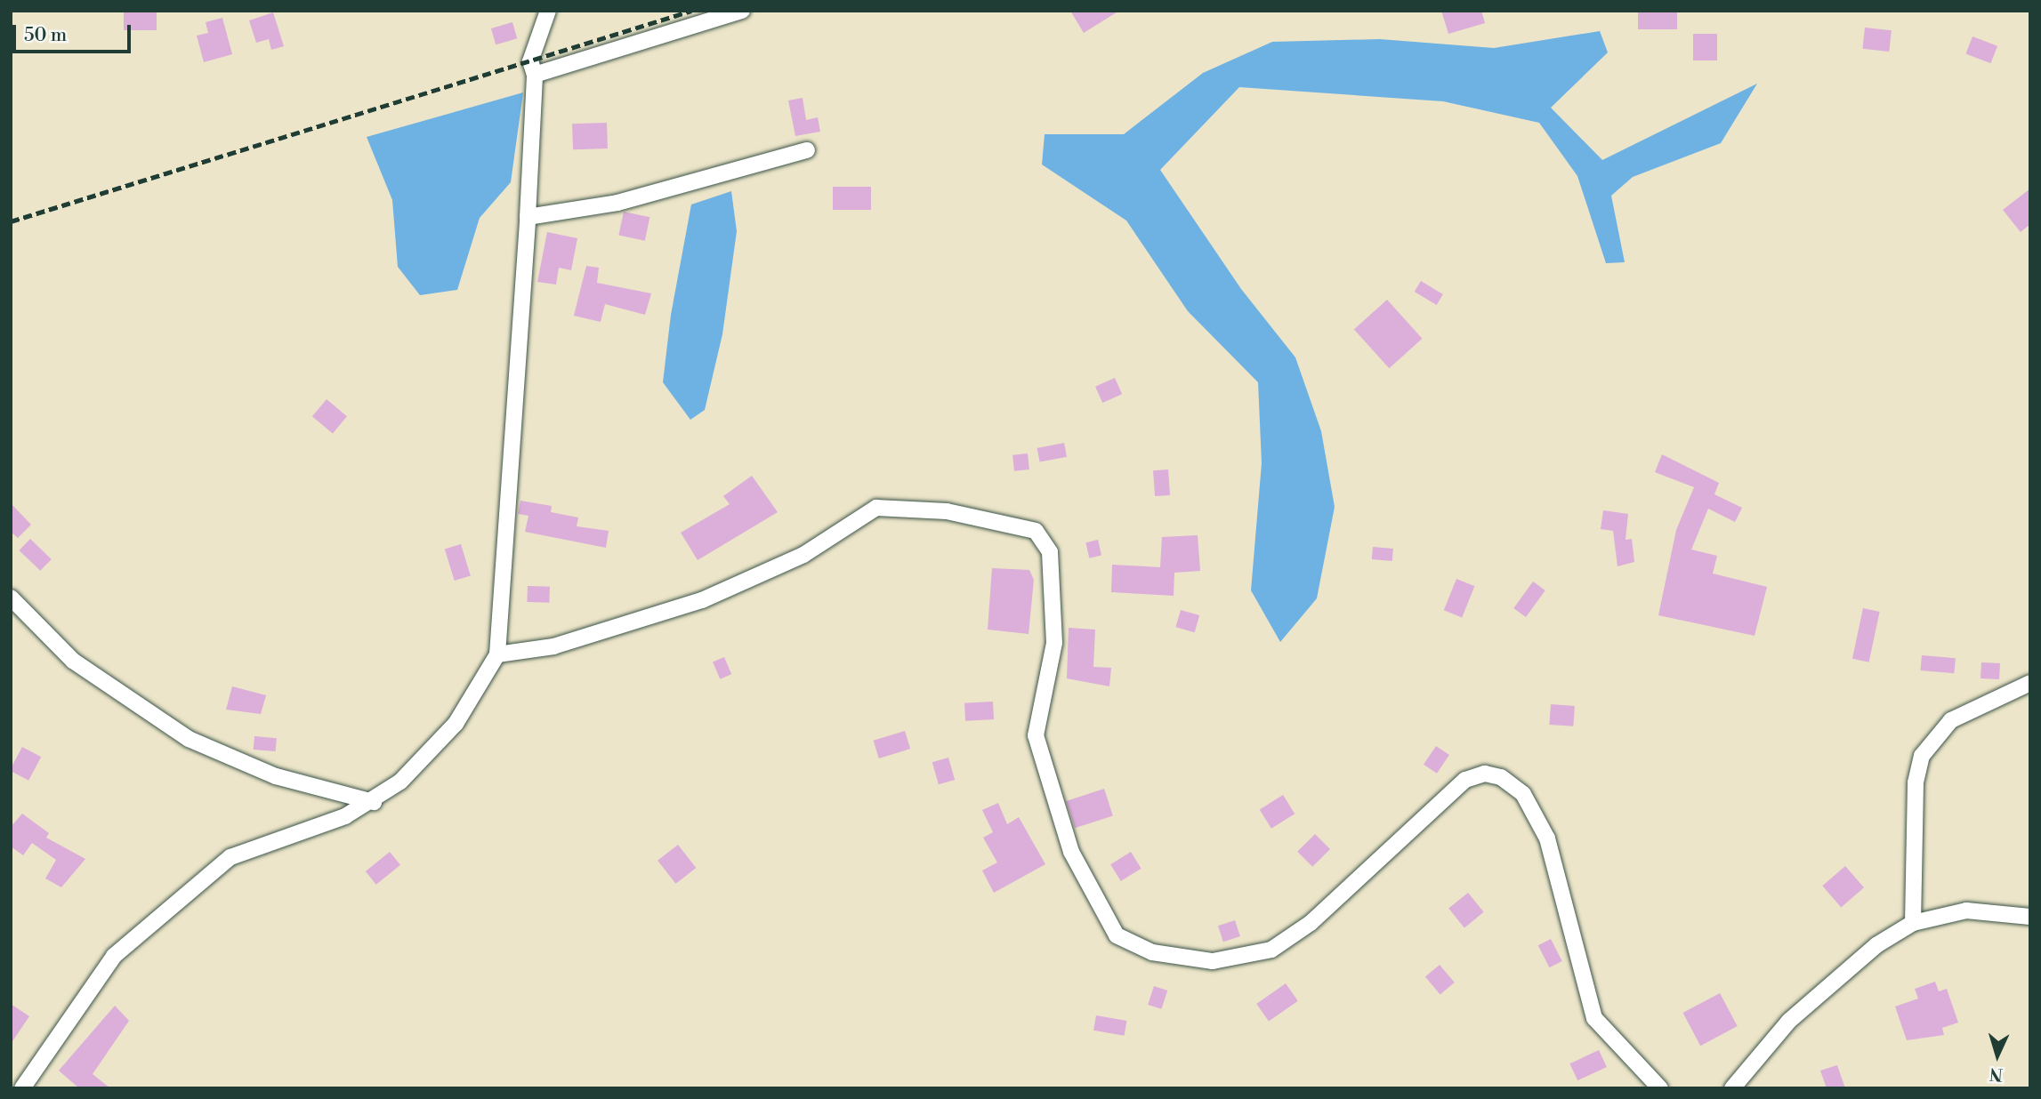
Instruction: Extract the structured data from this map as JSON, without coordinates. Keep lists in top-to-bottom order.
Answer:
{
  "scale_bar": "50 m",
  "north": "bottom"
}
